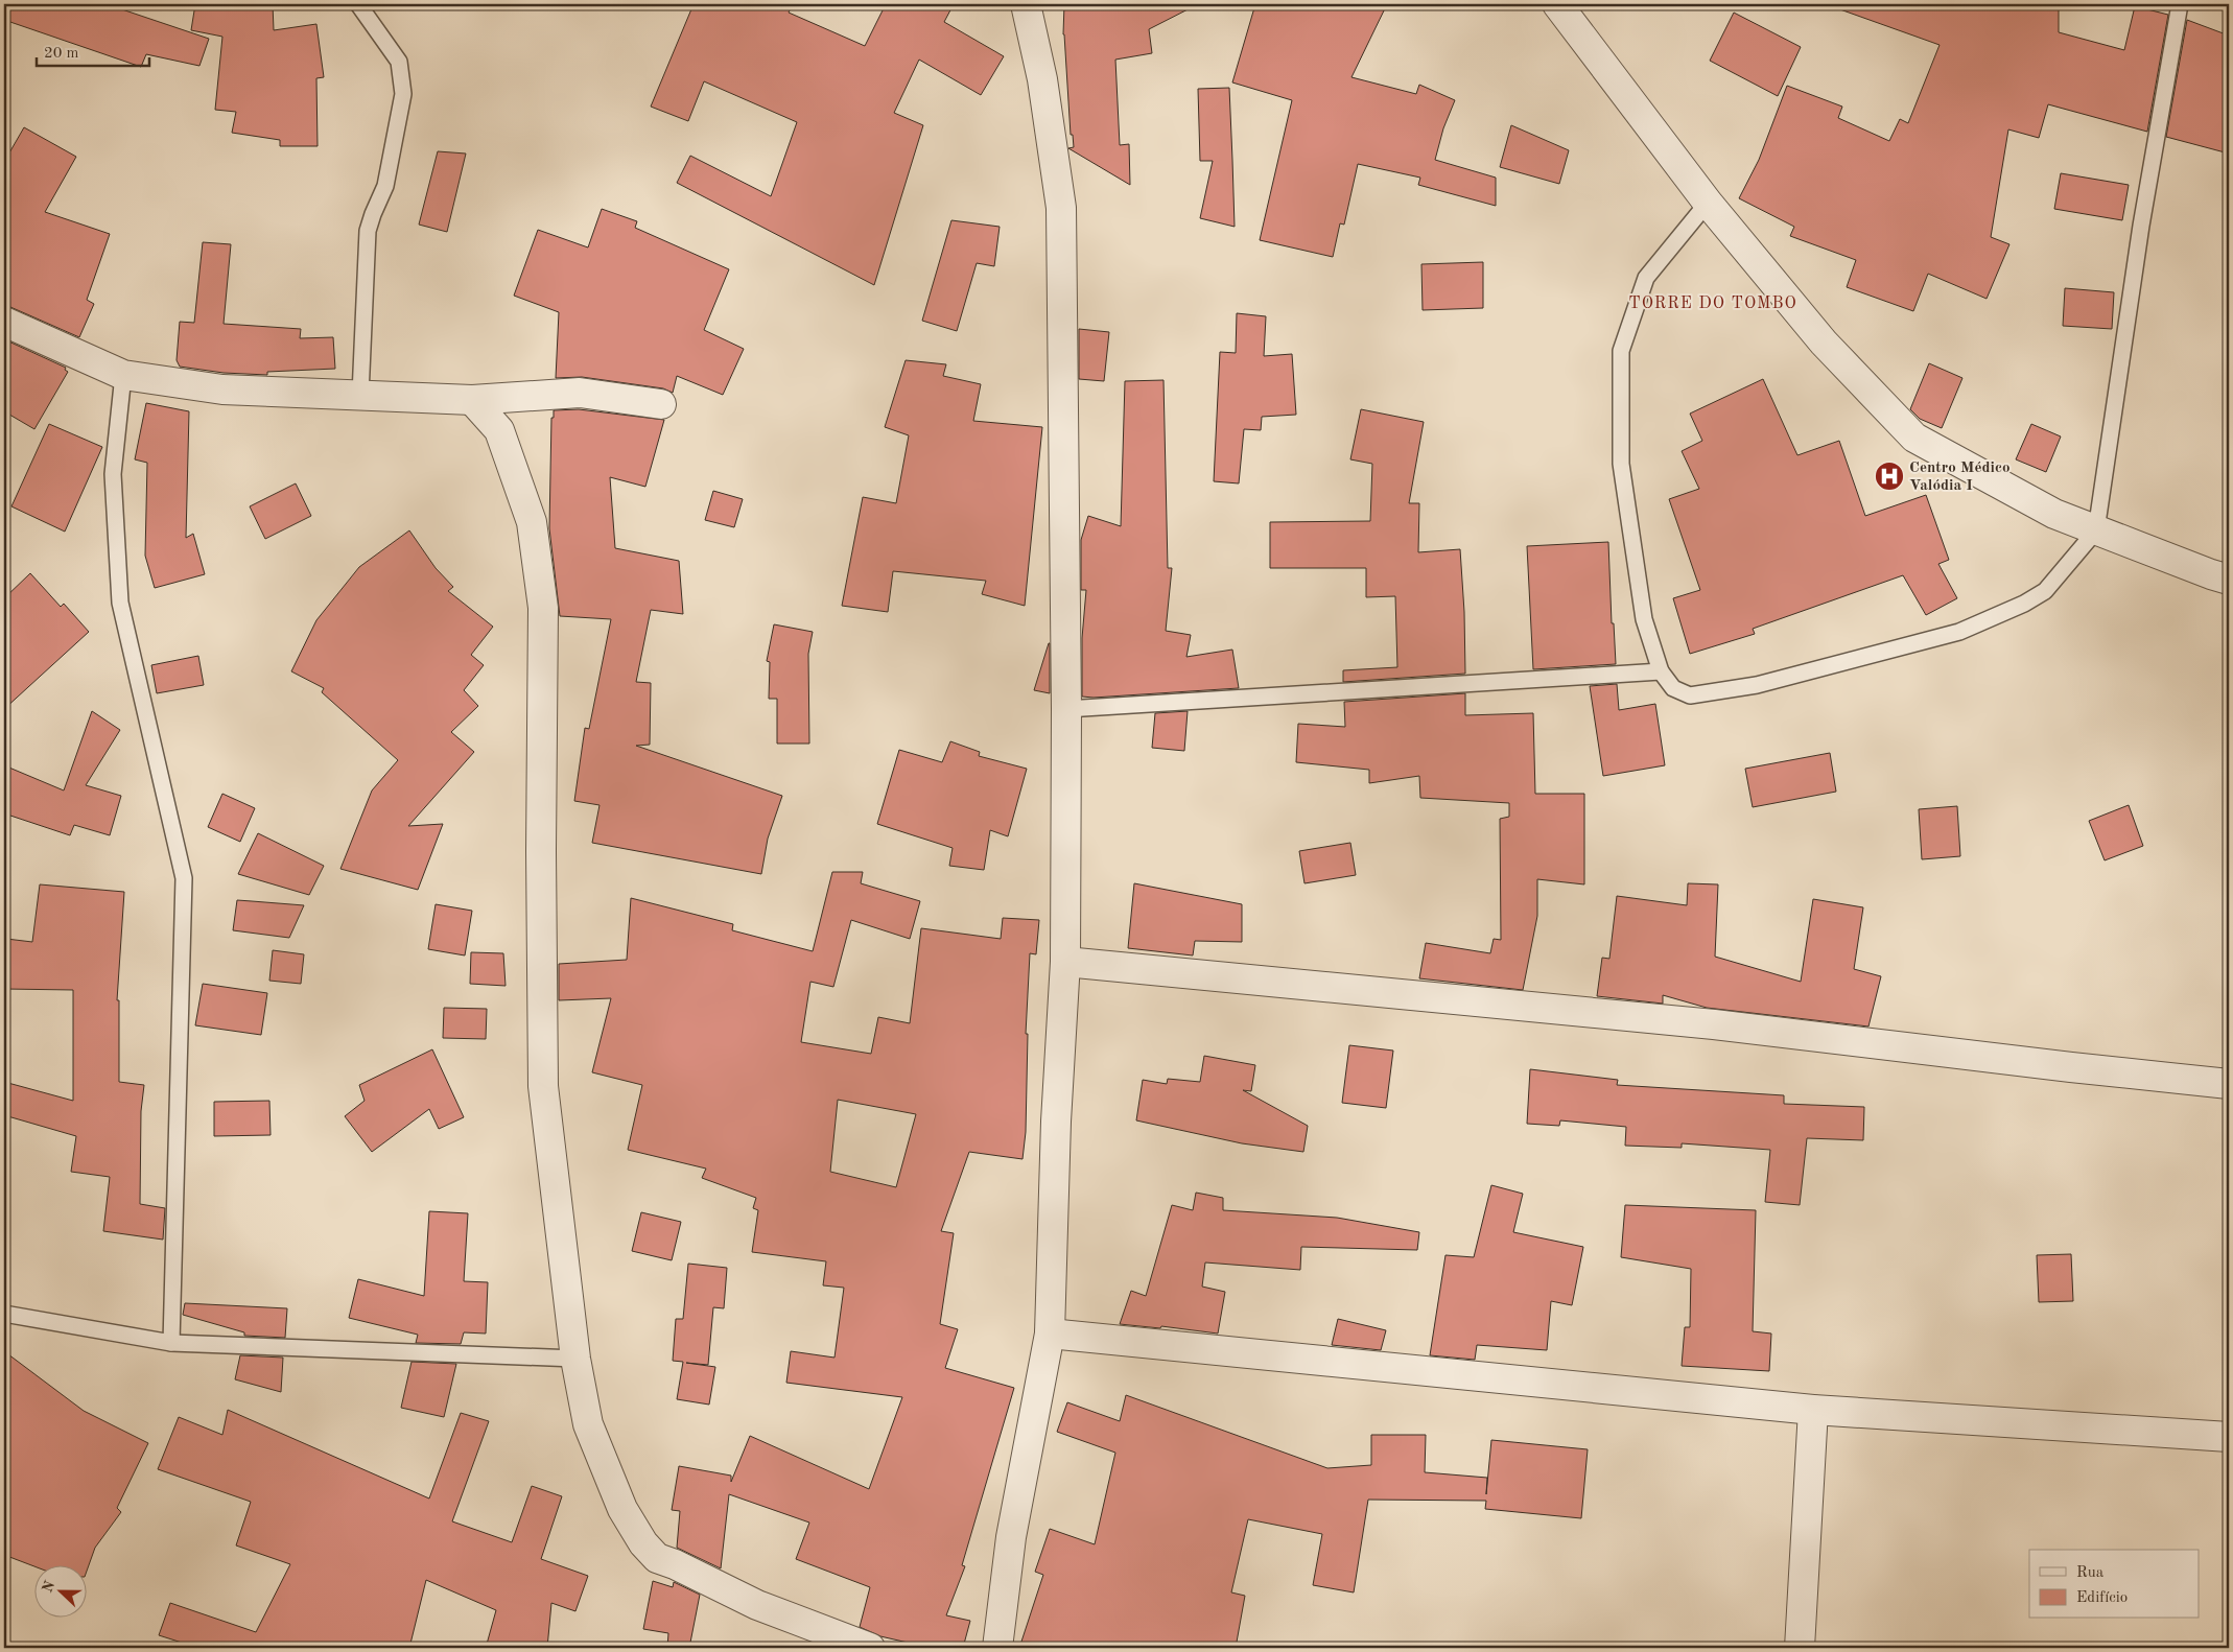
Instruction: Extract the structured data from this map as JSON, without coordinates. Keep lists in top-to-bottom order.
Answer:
{
  "districts": ["TORRE DO TOMBO"],
  "places": {
    "hospital": ["Centro Médico Valódia I"]
  },
  "legend": ["Rua", "Edifício"],
  "scale_bar": "20 m",
  "north": "left"
}
